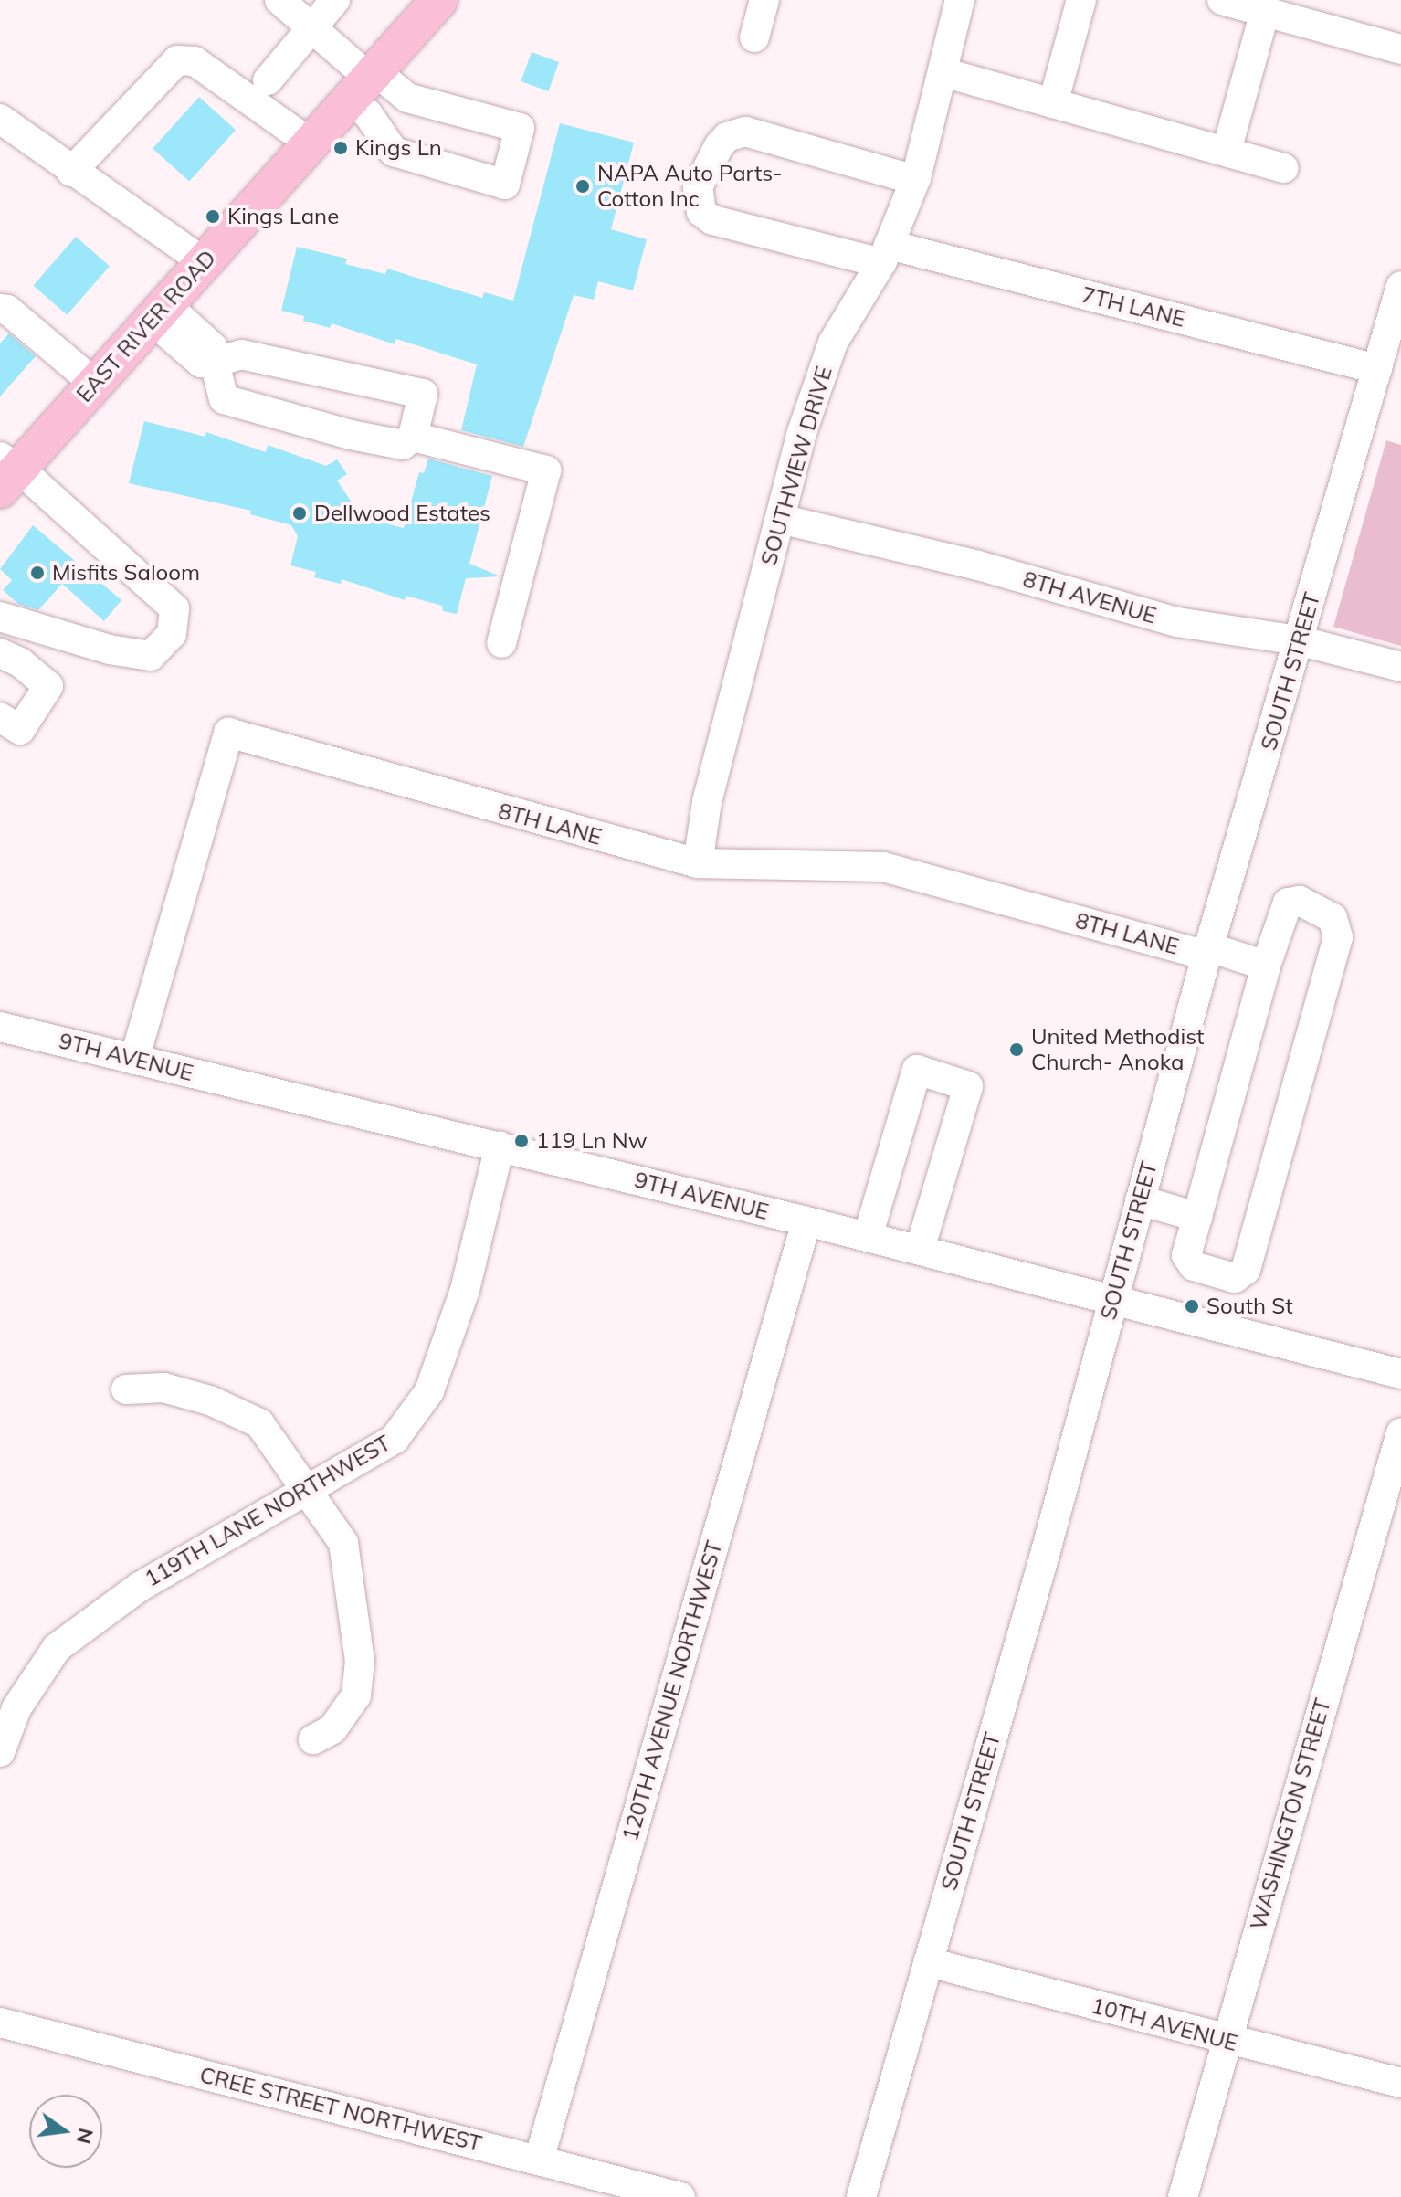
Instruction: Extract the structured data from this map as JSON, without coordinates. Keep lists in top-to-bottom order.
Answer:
{
  "streets": {
    "main road": ["EAST RIVER ROAD"],
    "street": [
      "7TH LANE",
      "SOUTHVIEW DRIVE",
      "8TH AVENUE",
      "SOUTH STREET",
      "8TH LANE",
      "9TH AVENUE",
      "119TH LANE NORTHWEST",
      "120TH AVENUE NORTHWEST",
      "WASHINGTON STREET",
      "10TH AVENUE",
      "CREE STREET NORTHWEST"
    ]
  },
  "crossings": [
    ["7TH LANE", "SOUTHVIEW DRIVE"],
    ["7TH LANE", "SOUTH STREET"],
    ["SOUTHVIEW DRIVE", "8TH AVENUE"],
    ["SOUTHVIEW DRIVE", "8TH LANE"],
    ["8TH AVENUE", "SOUTH STREET"],
    ["SOUTH STREET", "8TH LANE"],
    ["SOUTH STREET", "9TH AVENUE"],
    ["SOUTH STREET", "10TH AVENUE"],
    ["8TH LANE", "9TH AVENUE"],
    ["9TH AVENUE", "119TH LANE NORTHWEST"],
    ["9TH AVENUE", "120TH AVENUE NORTHWEST"],
    ["120TH AVENUE NORTHWEST", "CREE STREET NORTHWEST"],
    ["WASHINGTON STREET", "10TH AVENUE"]
  ],
  "places": [
    "Kings Ln",
    "NAPA Auto Parts- Cotton Inc",
    "Kings Lane",
    "Dellwood Estates",
    "Misfits Saloom",
    "United Methodist Church- Anoka",
    "119 Ln Nw",
    "South St"
  ],
  "north": "right"
}
